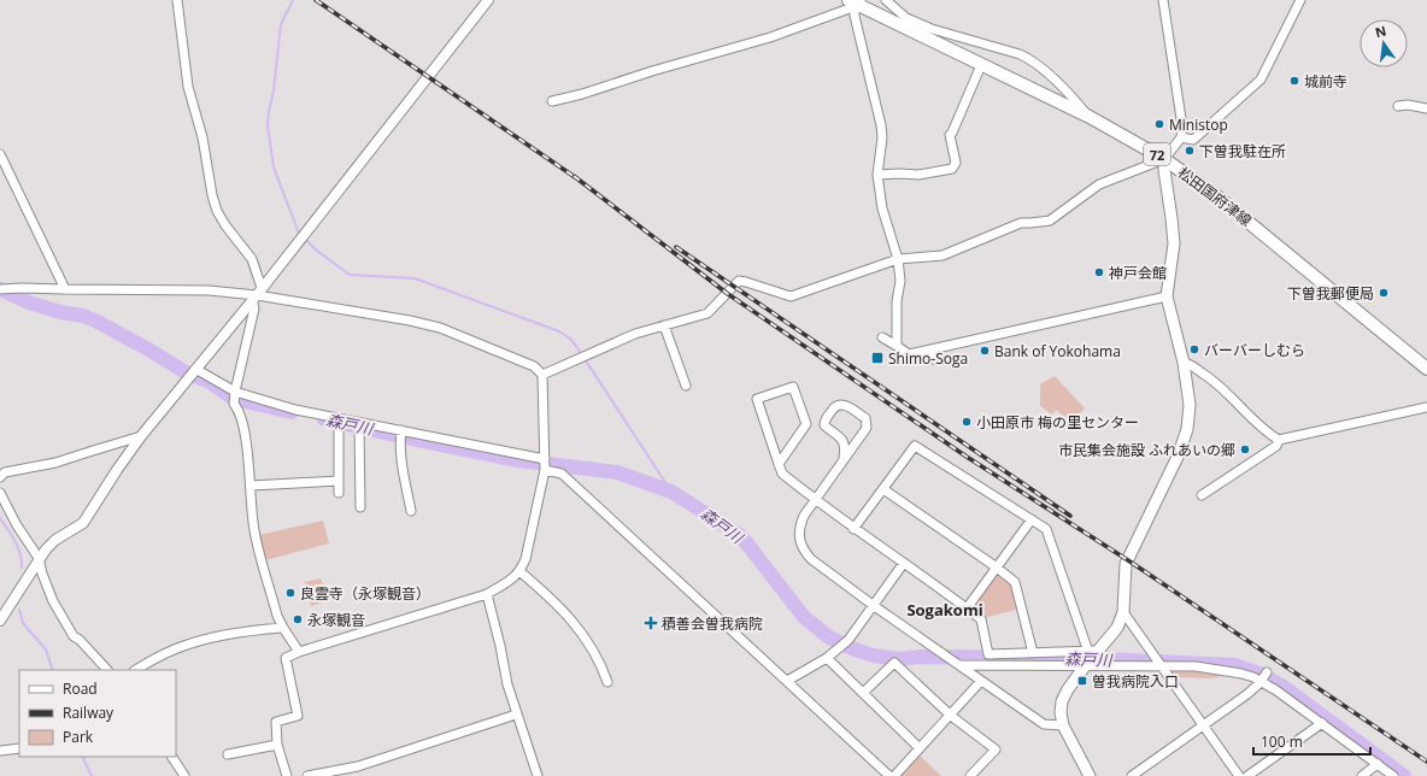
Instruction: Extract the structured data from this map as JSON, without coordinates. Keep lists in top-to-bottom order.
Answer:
{
  "streets": {
    "main road": ["72", "松田国府津線"]
  },
  "districts": ["Sogakomi"],
  "water": ["森戸川"],
  "places": {
    "other": [
      "城前寺",
      "Ministop",
      "下曽我駐在所",
      "神戸会館",
      "下曽我郵便局",
      "バーバーしむら",
      "Bank of Yokohama",
      "小田原市 梅の里センター",
      "市民集会施設 ふれあいの郷",
      "良雲寺（永塚観音）",
      "永塚観音"
    ],
    "transit": ["Shimo-Soga", "曽我病院入口"],
    "health": ["積善会曽我病院"]
  },
  "legend": ["Road", "Railway", "Park"],
  "scale_bar": "100 m",
  "north": "top"
}
